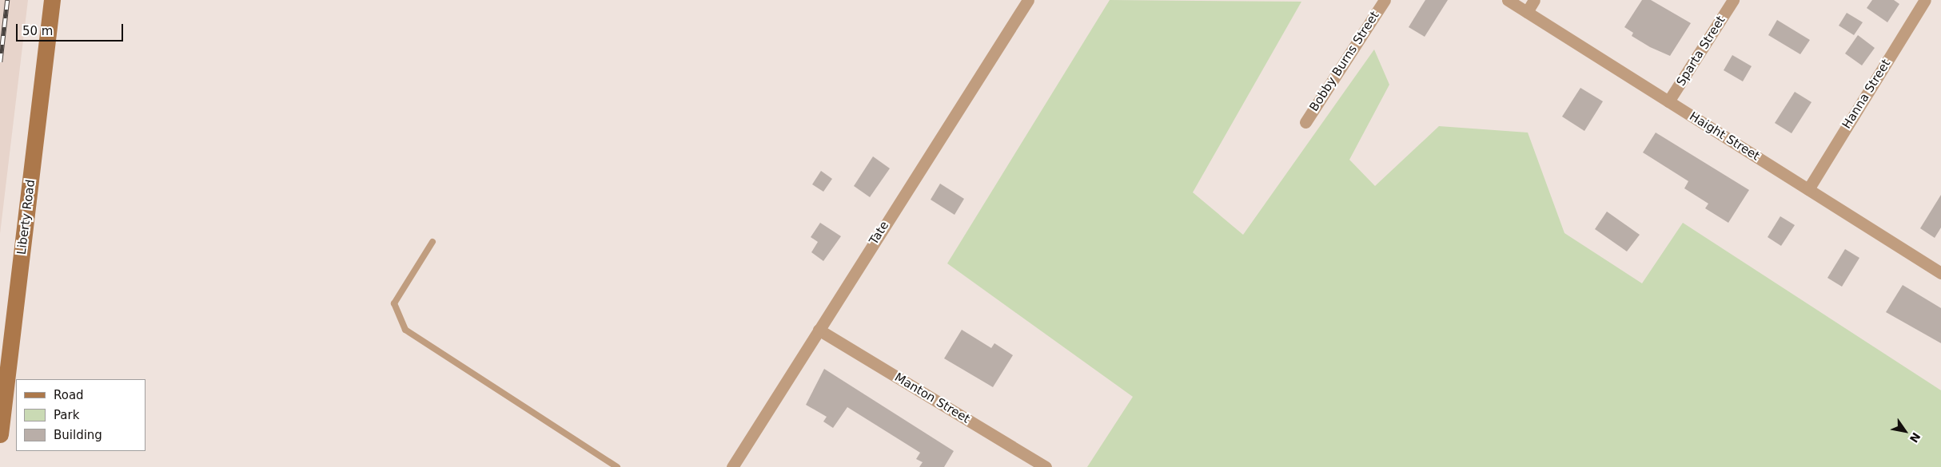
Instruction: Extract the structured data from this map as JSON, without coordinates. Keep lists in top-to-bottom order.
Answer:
{
  "streets": {
    "main road": ["Liberty Road"],
    "street": [
      "Sparta Street",
      "Bobby Burns Street",
      "Hanna Street",
      "Haight Street",
      "Tate",
      "Manton Street"
    ]
  },
  "crossings": [
    ["Sparta Street", "Haight Street"],
    ["Hanna Street", "Haight Street"],
    ["Tate", "Manton Street"]
  ],
  "legend": ["Road", "Park", "Building"],
  "scale_bar": "50 m",
  "north": "bottom right"
}
